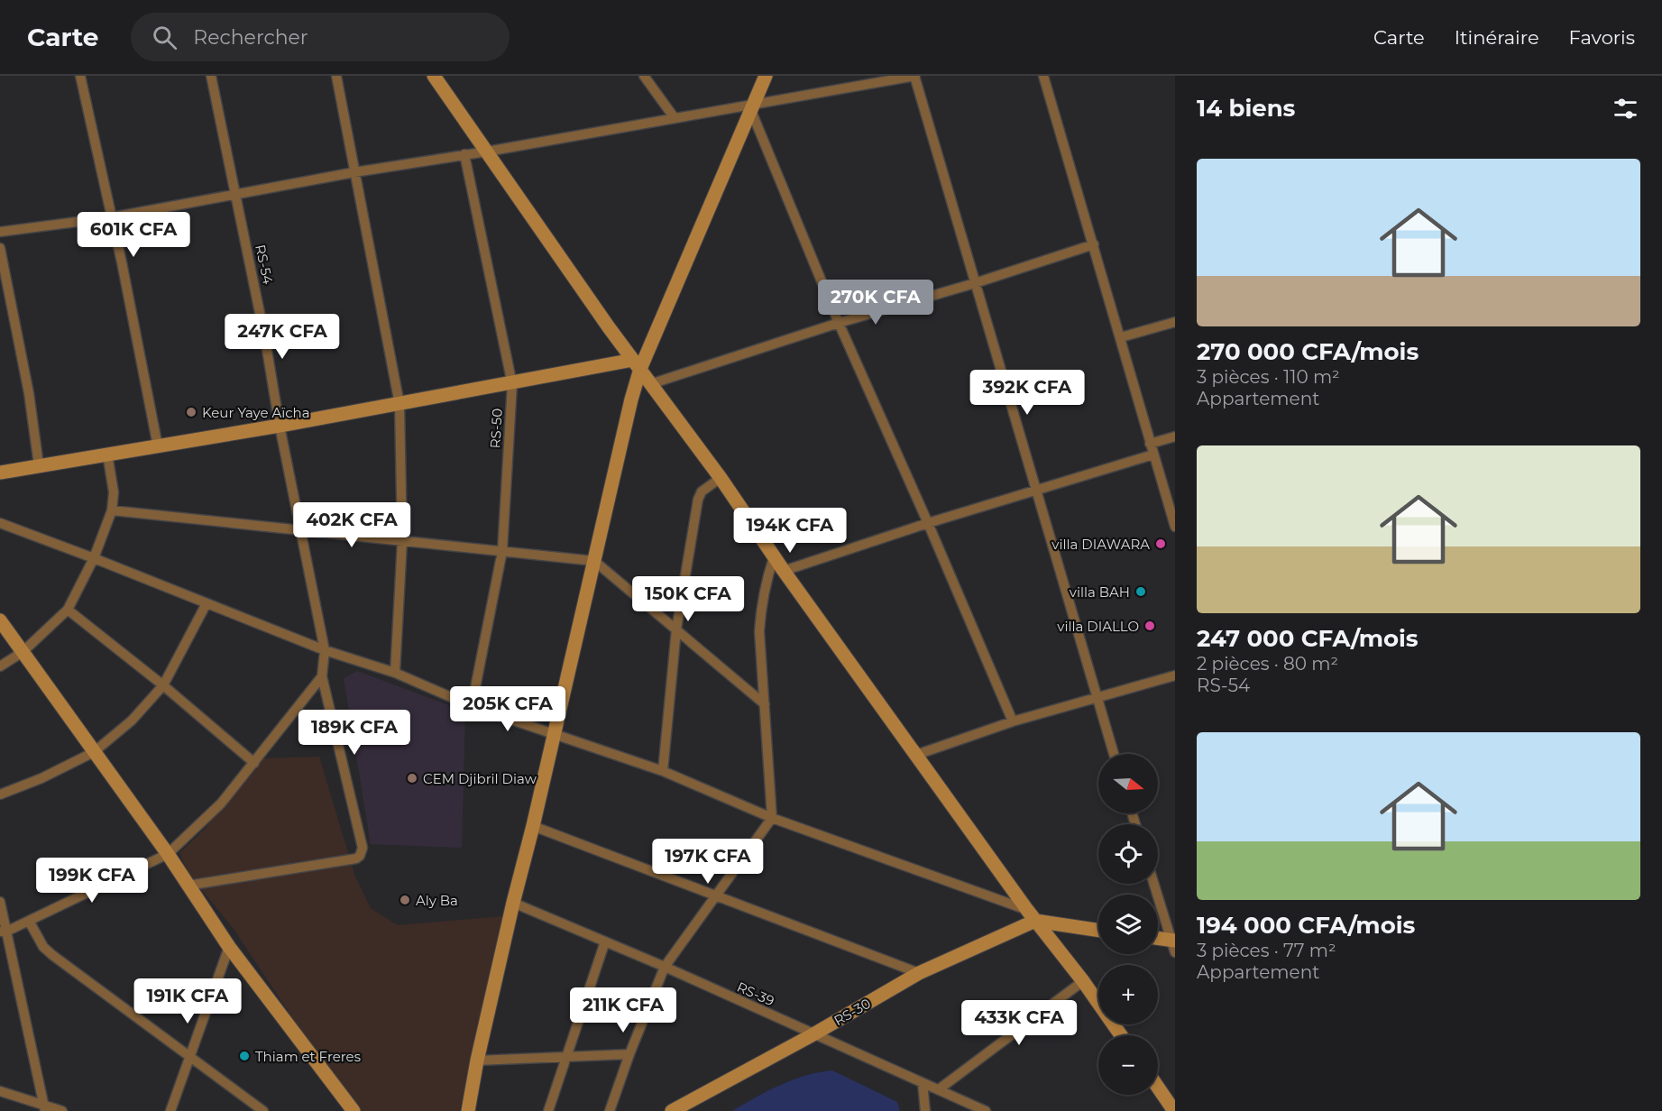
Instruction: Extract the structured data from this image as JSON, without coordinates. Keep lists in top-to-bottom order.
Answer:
{
  "streets": {
    "street": [
      "RS-54",
      "RS-50",
      "RS-39",
      "RS-30"
    ]
  },
  "crossings": [
    ["RS-39", "RS-30"]
  ],
  "places": [
    "Keur Yaye Aïcha",
    "villa DIAWARA",
    "villa BAH",
    "villa DIALLO",
    "CEM Djibril Diaw",
    "Aly Ba",
    "Thiam et Freres"
  ],
  "north": "right",
  "page": {
    "header": "Carte",
    "search": "Rechercher",
    "nav": ["Carte", "Itinéraire", "Favoris"],
    "heading": "14 biens",
    "list": [
      {
        "name": "270 000 CFA/mois",
        "note": "3 pièces · 110 m² · Appartement"
      },
      {
        "name": "247 000 CFA/mois",
        "note": "2 pièces · 80 m² · RS-54"
      },
      {
        "name": "194 000 CFA/mois",
        "note": "3 pièces · 77 m² · Appartement"
      }
    ],
    "price": [
      "601K CFA",
      "270K CFA",
      "247K CFA",
      "392K CFA",
      "402K CFA",
      "194K CFA",
      "150K CFA",
      "205K CFA",
      "189K CFA",
      "197K CFA",
      "199K CFA",
      "191K CFA",
      "211K CFA",
      "433K CFA"
    ],
    "map_buttons": ["+", "−"]
  }
}
